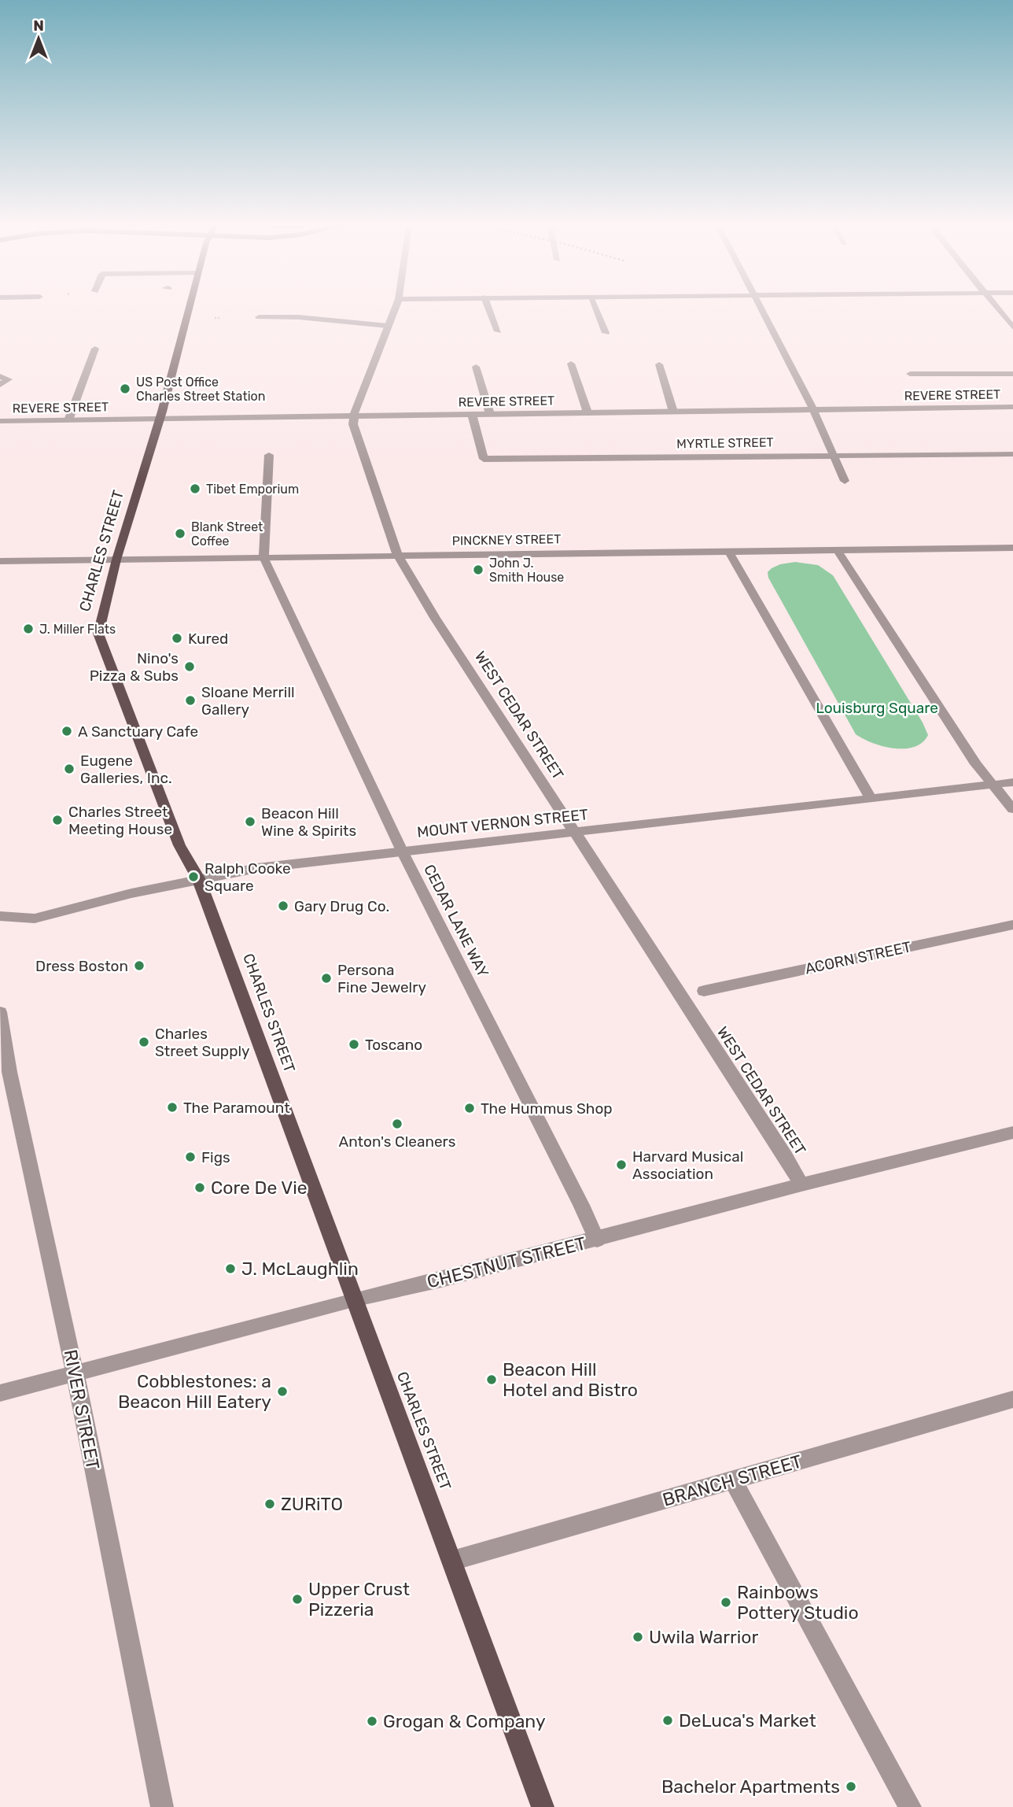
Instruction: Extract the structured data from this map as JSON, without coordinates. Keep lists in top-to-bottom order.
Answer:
{
  "streets": {
    "main road": ["CHARLES STREET"],
    "street": [
      "REVERE STREET",
      "MYRTLE STREET",
      "PINCKNEY STREET",
      "WEST CEDAR STREET",
      "MOUNT VERNON STREET",
      "CEDAR LANE WAY",
      "ACORN STREET",
      "CHESTNUT STREET",
      "RIVER STREET",
      "BRANCH STREET"
    ]
  },
  "crossings": [
    ["REVERE STREET", "MYRTLE STREET"],
    ["REVERE STREET", "CHARLES STREET"],
    ["REVERE STREET", "WEST CEDAR STREET"],
    ["PINCKNEY STREET", "CHARLES STREET"],
    ["PINCKNEY STREET", "WEST CEDAR STREET"],
    ["PINCKNEY STREET", "CEDAR LANE WAY"],
    ["CHARLES STREET", "MOUNT VERNON STREET"],
    ["CHARLES STREET", "CHESTNUT STREET"],
    ["CHARLES STREET", "BRANCH STREET"],
    ["WEST CEDAR STREET", "MOUNT VERNON STREET"],
    ["WEST CEDAR STREET", "CHESTNUT STREET"],
    ["MOUNT VERNON STREET", "CEDAR LANE WAY"],
    ["CEDAR LANE WAY", "CHESTNUT STREET"],
    ["CHESTNUT STREET", "RIVER STREET"]
  ],
  "parks": ["Louisburg Square"],
  "places": [
    "US Post Office Charles Street Station",
    "Tibet Emporium",
    "Blank Street Coffee",
    "John J. Smith House",
    "J. Miller Flats",
    "Kured",
    "Nino's Pizza & Subs",
    "Sloane Merrill Gallery",
    "A Sanctuary Cafe",
    "Eugene Galleries, Inc.",
    "Charles Street Meeting House",
    "Beacon Hill Wine & Spirits",
    "Ralph Cooke Square",
    "Gary Drug Co.",
    "Dress Boston",
    "Persona Fine Jewelry",
    "Charles Street Supply",
    "Toscano",
    "The Paramount",
    "The Hummus Shop",
    "Anton's Cleaners",
    "Figs",
    "Harvard Musical Association",
    "Core De Vie",
    "J. McLaughlin",
    "Beacon Hill Hotel and Bistro",
    "Cobblestones: a Beacon Hill Eatery",
    "ZURiTO",
    "Upper Crust Pizzeria",
    "Rainbows Pottery Studio",
    "Uwila Warrior",
    "DeLuca's Market",
    "Grogan & Company",
    "Bachelor Apartments"
  ],
  "north": "top"
}
